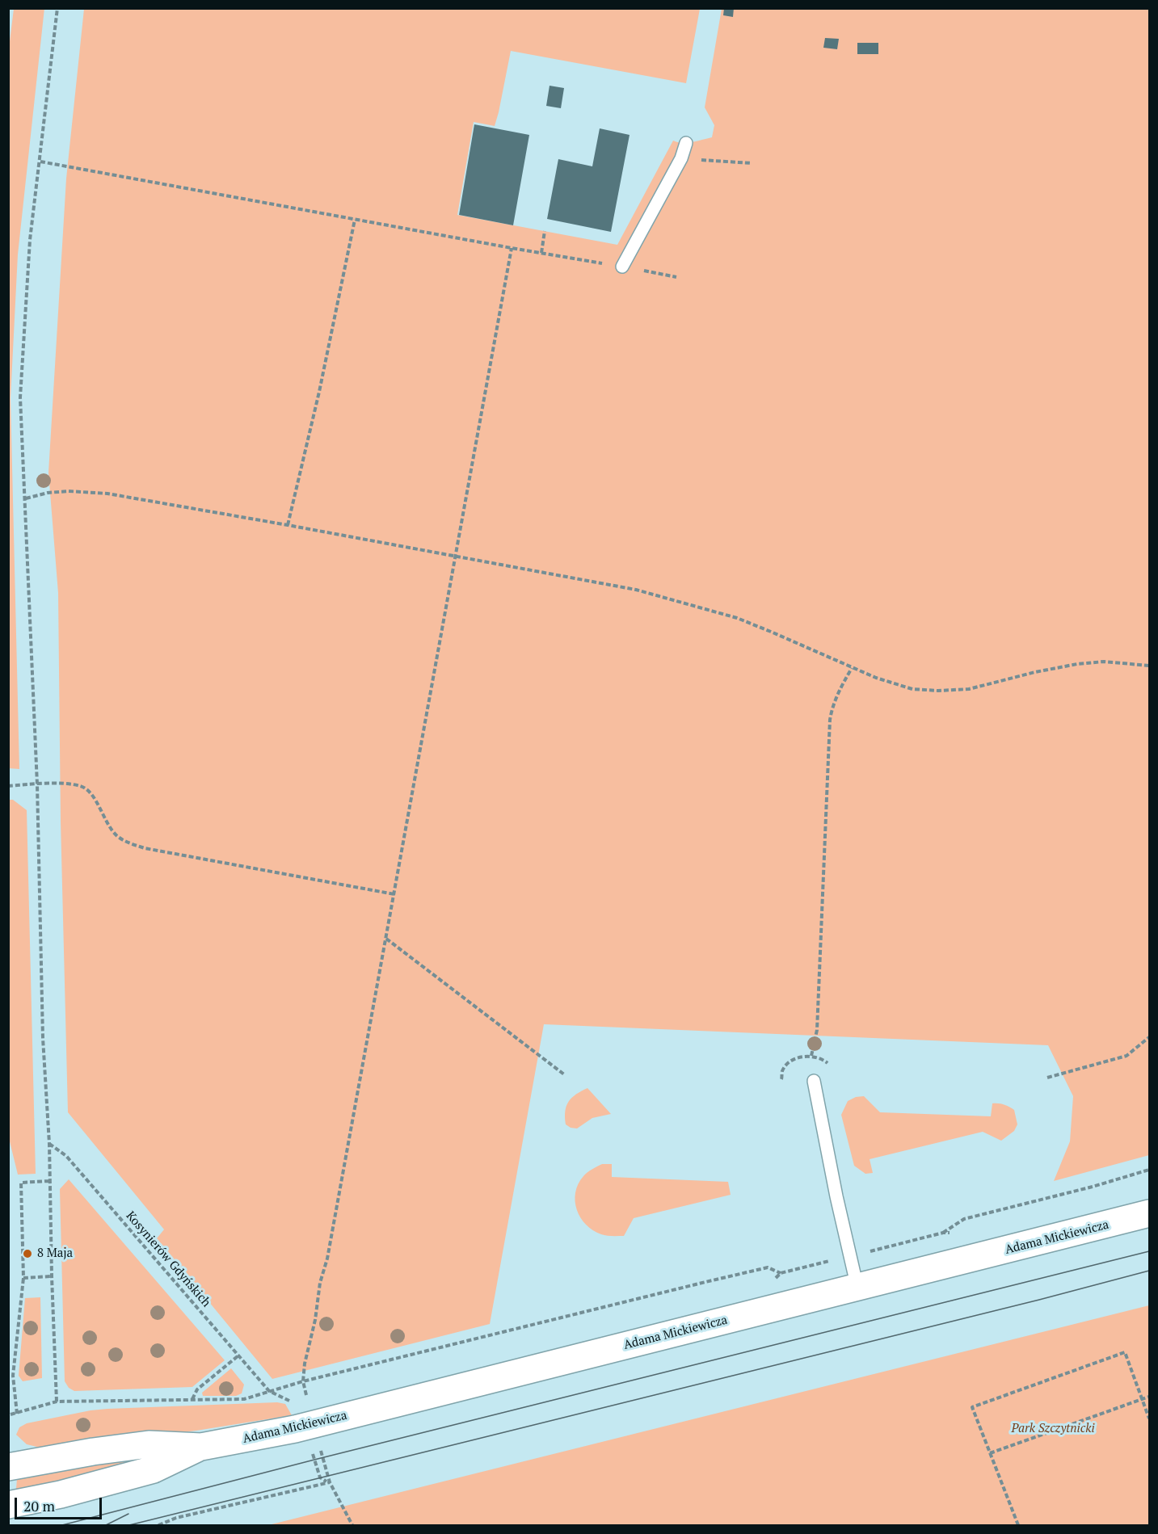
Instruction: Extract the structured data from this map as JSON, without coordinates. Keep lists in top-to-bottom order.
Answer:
{
  "streets": {
    "main road": ["Adama Mickiewicza"],
    "path": ["Kosynierów Gdyńskich"]
  },
  "parks": ["Park Szczytnicki"],
  "places": ["8 Maja"],
  "scale_bar": "20 m"
}
